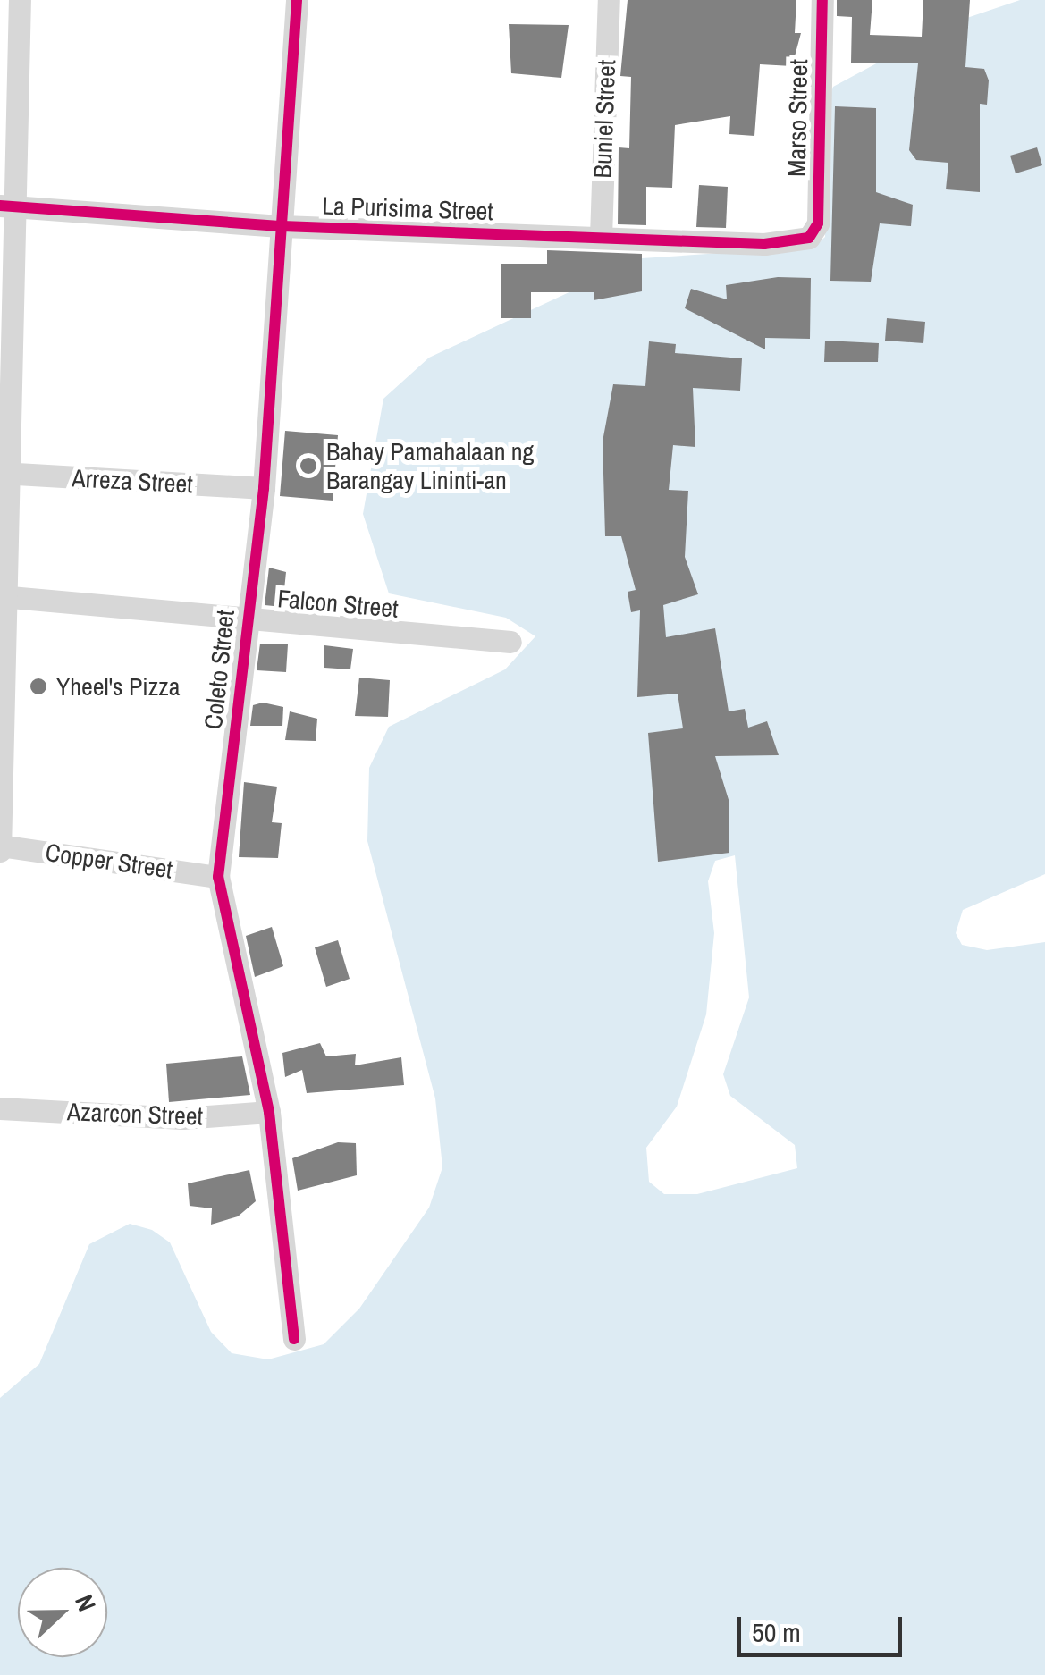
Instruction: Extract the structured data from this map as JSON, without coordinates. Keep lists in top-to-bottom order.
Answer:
{
  "streets": {
    "street": [
      "Marso Street",
      "Buniel Street",
      "La Purisima Street",
      "Arreza Street",
      "Falcon Street",
      "Coleto Street",
      "Copper Street",
      "Azarcon Street"
    ]
  },
  "crossings": [
    ["Marso Street", "La Purisima Street"],
    ["Buniel Street", "La Purisima Street"],
    ["La Purisima Street", "Coleto Street"],
    ["Arreza Street", "Coleto Street"],
    ["Falcon Street", "Coleto Street"],
    ["Coleto Street", "Copper Street"],
    ["Coleto Street", "Azarcon Street"]
  ],
  "places": ["Bahay Pamahalaan ng Barangay Lininti-an", "Yheel's Pizza"],
  "scale_bar": "50 m",
  "north": "right"
}
